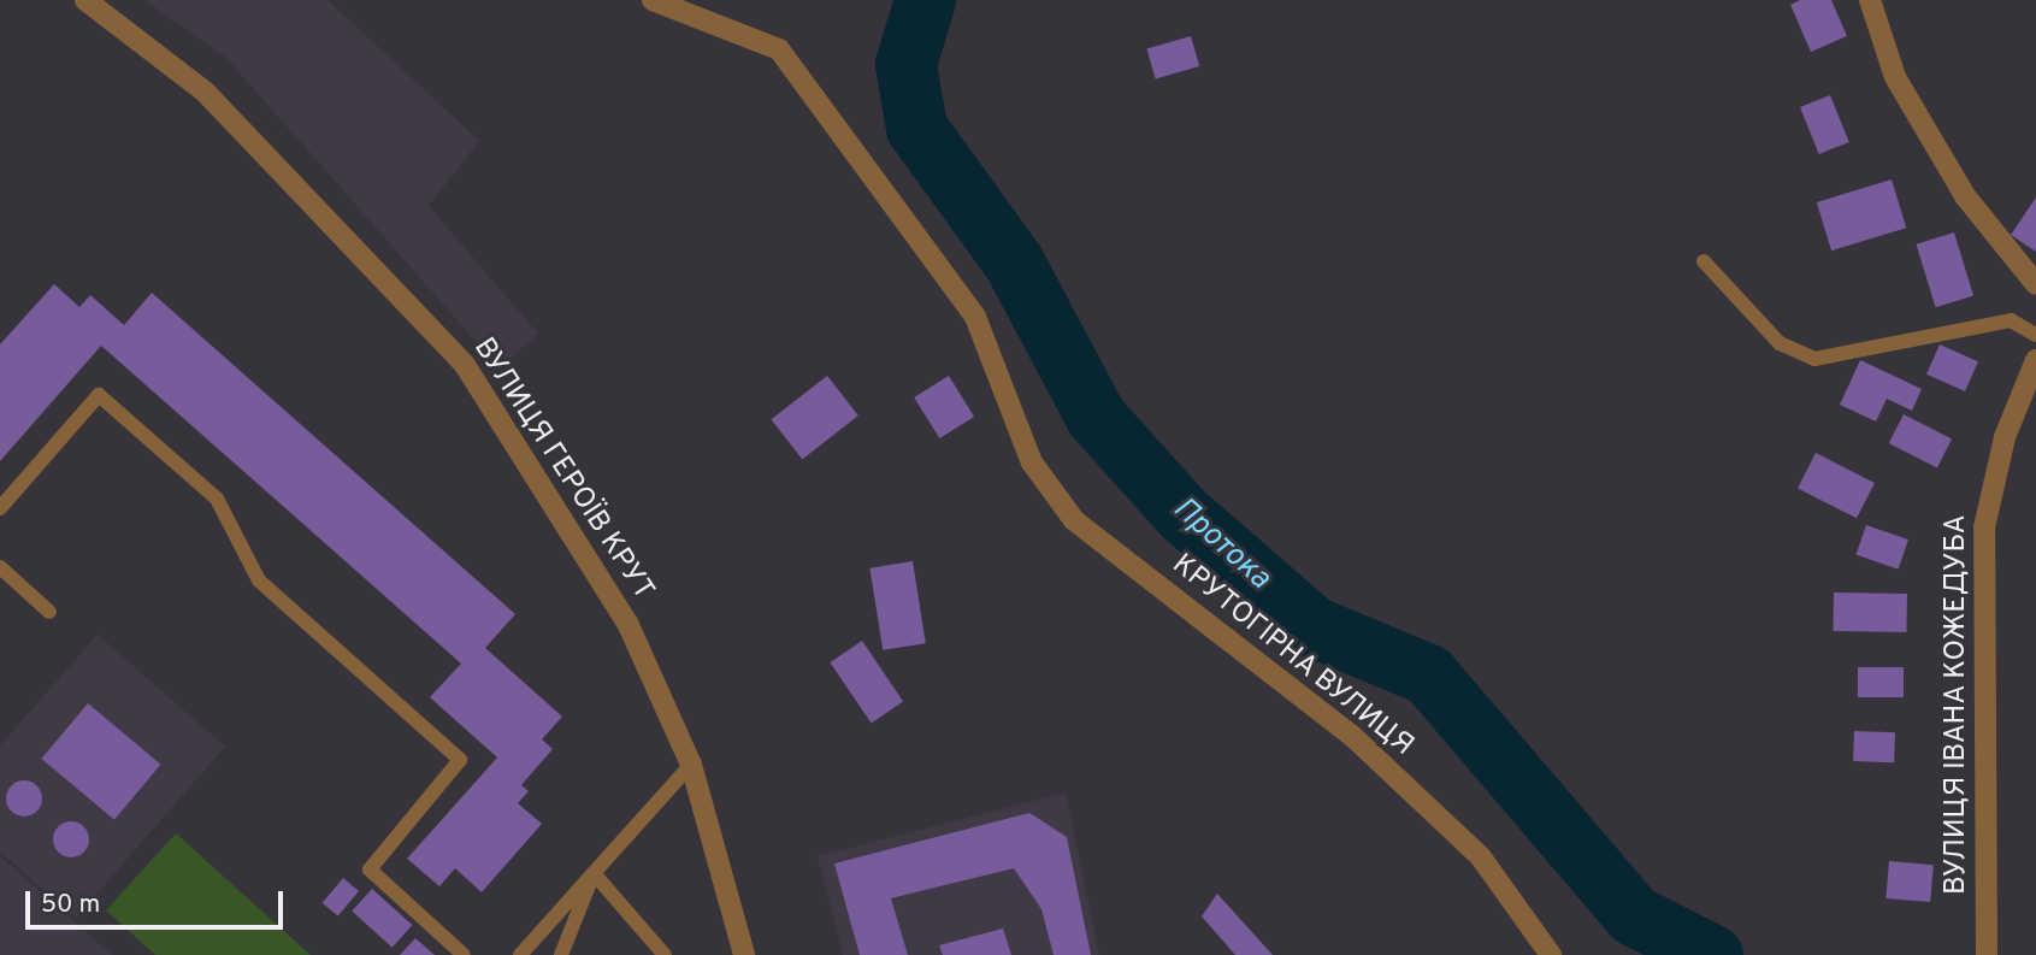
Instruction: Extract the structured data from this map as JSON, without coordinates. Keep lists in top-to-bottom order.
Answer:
{
  "streets": {
    "street": ["ВУЛИЦЯ ГЕРОЇВ КРУТ", "КРУТОГІРНА ВУЛИЦЯ", "ВУЛИЦЯ ІВАНА КОЖЕДУБА"]
  },
  "water": ["Протока"],
  "scale_bar": "50 m"
}
